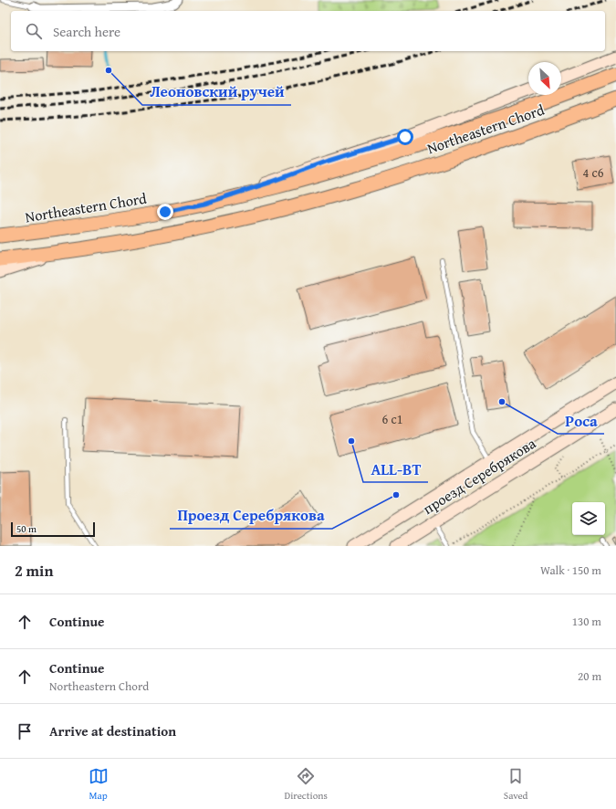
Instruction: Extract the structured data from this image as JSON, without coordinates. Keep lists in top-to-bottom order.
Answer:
{
  "streets": {
    "main road": ["Northeastern Chord", "проезд Серебрякова"]
  },
  "places": [
    "Леоновский ручей",
    "Роса",
    "ALL-BT",
    "Проезд Серебрякова"
  ],
  "house_numbers": ["4 с6", "6 с1"],
  "scale_bar": "50 m",
  "north": "bottom right",
  "page": {
    "search": "Search here",
    "scale": "50 m",
    "heading": ["2 min", "Walk · 150 m"],
    "list": [
      ["Continue", "130 m"],
      ["Continue", "Northeastern Chord", "20 m"],
      "Arrive at destination"
    ],
    "nav": ["Map", "Directions", "Saved"]
  }
}
